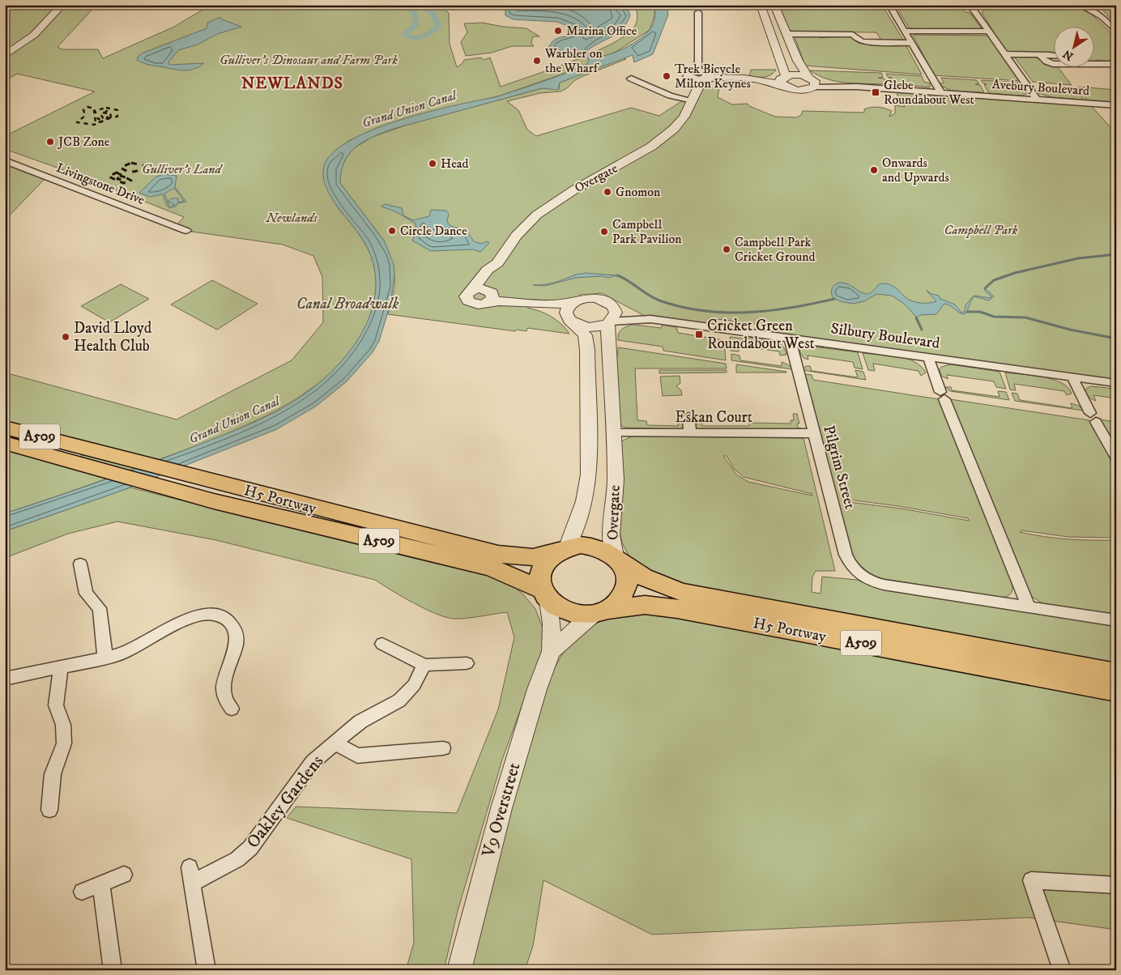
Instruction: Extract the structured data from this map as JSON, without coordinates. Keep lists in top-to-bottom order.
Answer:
{
  "streets": {
    "main road": ["A509", "H5 Portway"],
    "street": [
      "Avebury Boulevard",
      "Overgate",
      "Livingstone Drive",
      "Silbury Boulevard",
      "Eskan Court",
      "Pilgrim Street",
      "Oakley Gardens",
      "V9 Overstreet"
    ]
  },
  "crossings": [
    ["Overgate", "Eskan Court"],
    ["Overgate", "A509"],
    ["Overgate", "H5 Portway"],
    ["Overgate", "V9 Overstreet"],
    ["Silbury Boulevard", "Pilgrim Street"],
    ["Eskan Court", "Pilgrim Street"],
    ["A509", "H5 Portway"],
    ["A509", "V9 Overstreet"],
    ["H5 Portway", "V9 Overstreet"]
  ],
  "districts": ["NEWLANDS"],
  "water": ["Grand Union Canal"],
  "parks": [
    "Gulliver's Dinosaur and Farm Park",
    "Gulliver's Land",
    "Newlands",
    "Campbell Park",
    "Canal Broadwalk"
  ],
  "places": {
    "other": [
      "Marina Office",
      "Warbler on the Wharf",
      "Trek Bicycle Milton Keynes",
      "JCB Zone",
      "Head",
      "Onwards and Upwards",
      "Gnomon",
      "Circle Dance",
      "Campbell Park Pavilion",
      "Campbell Park Cricket Ground",
      "David Lloyd Health Club"
    ],
    "transit": ["Glebe Roundabout West", "Cricket Green Roundabout West"]
  },
  "north": "bottom left"
}
